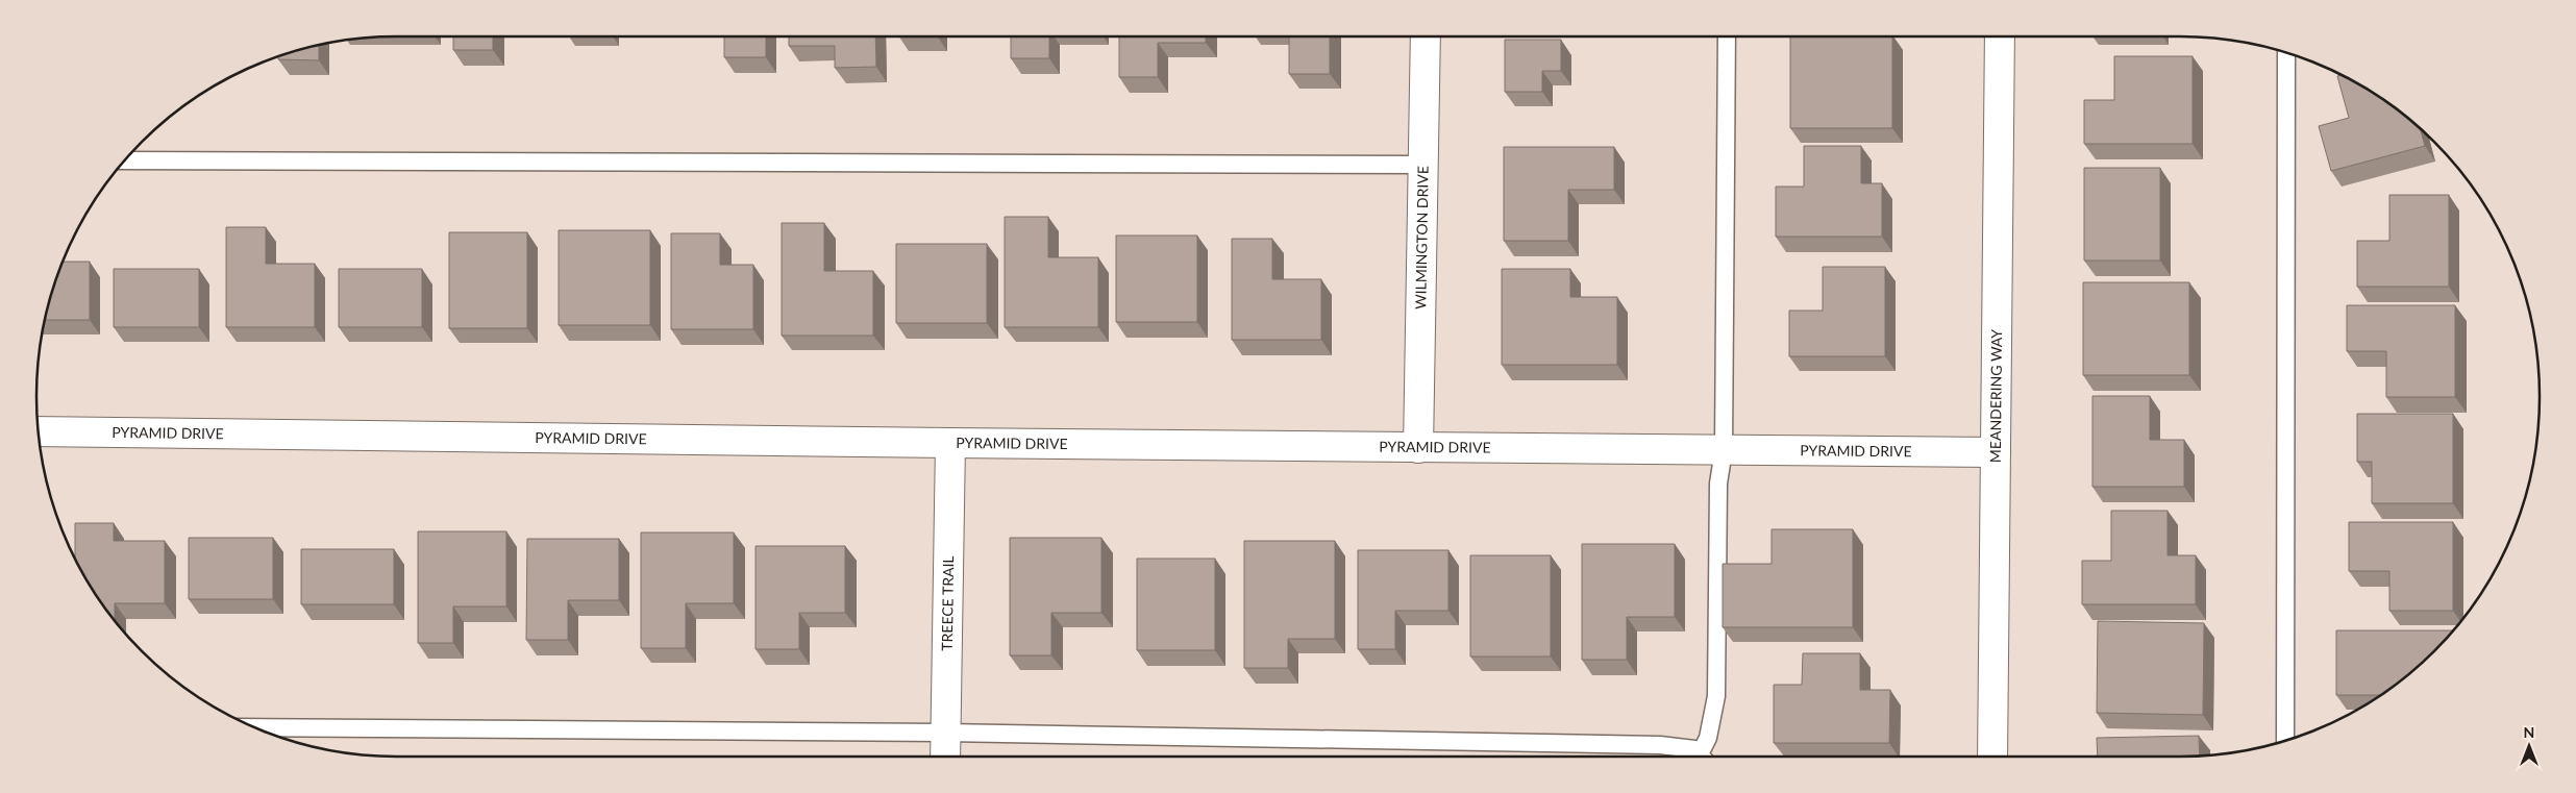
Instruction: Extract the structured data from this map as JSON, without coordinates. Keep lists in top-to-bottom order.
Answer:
{
  "streets": {
    "street": [
      "WILMINGTON DRIVE",
      "MEANDERING WAY",
      "PYRAMID DRIVE",
      "TREECE TRAIL"
    ]
  },
  "crossings": [
    ["WILMINGTON DRIVE", "PYRAMID DRIVE"],
    ["MEANDERING WAY", "PYRAMID DRIVE"],
    ["PYRAMID DRIVE", "TREECE TRAIL"]
  ],
  "north": "top"
}
